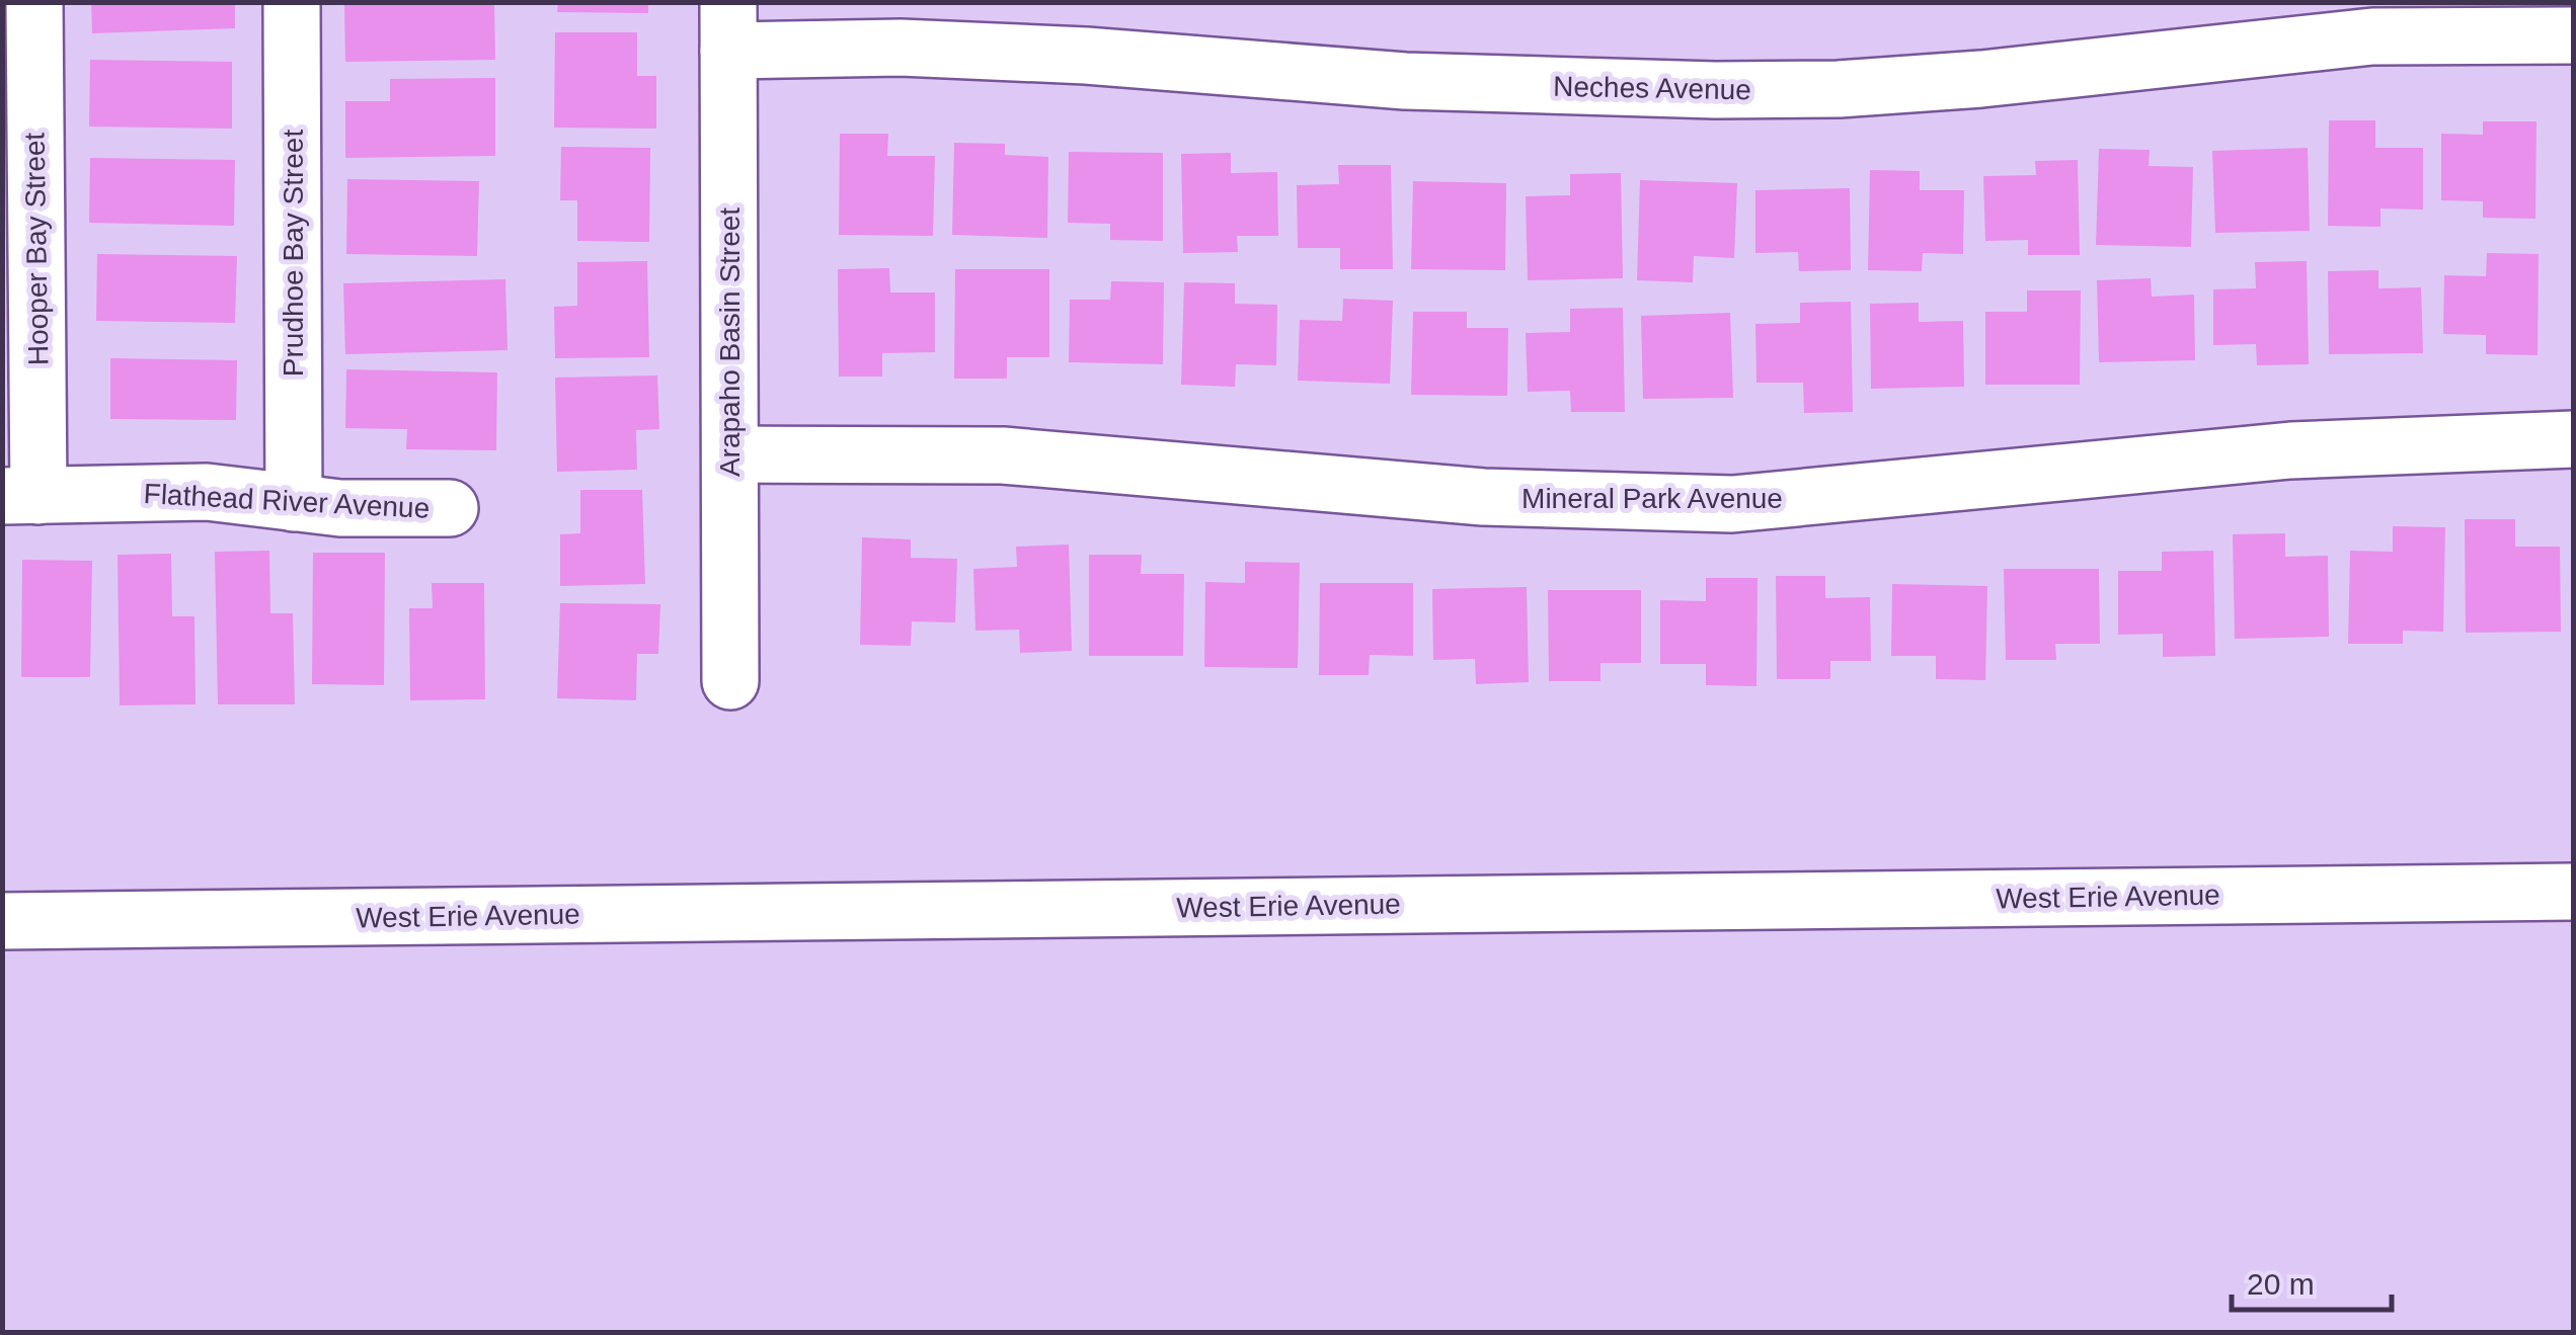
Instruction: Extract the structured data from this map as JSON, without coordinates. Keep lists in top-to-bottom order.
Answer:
{
  "streets": {
    "street": [
      "Neches Avenue",
      "Hooper Bay Street",
      "Prudhoe Bay Street",
      "Arapaho Basin Street",
      "Mineral Park Avenue",
      "Flathead River Avenue",
      "West Erie Avenue"
    ]
  },
  "crossings": [
    ["Neches Avenue", "Arapaho Basin Street"],
    ["Hooper Bay Street", "Flathead River Avenue"],
    ["Prudhoe Bay Street", "Flathead River Avenue"],
    ["Arapaho Basin Street", "Mineral Park Avenue"]
  ],
  "scale_bar": "20 m"
}
